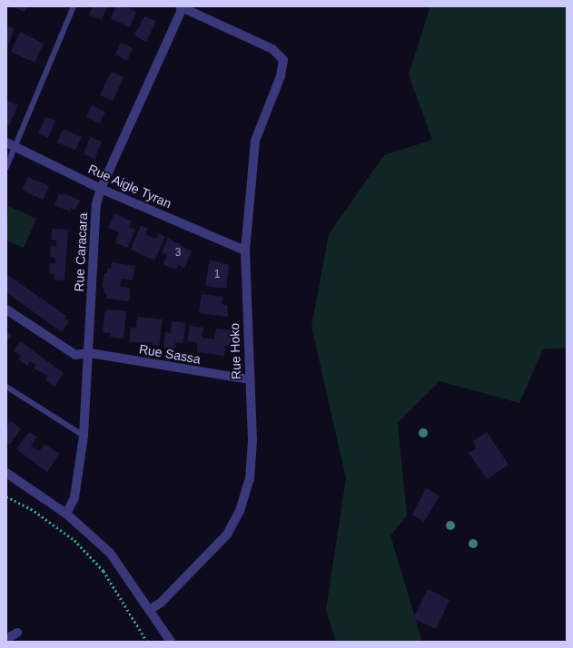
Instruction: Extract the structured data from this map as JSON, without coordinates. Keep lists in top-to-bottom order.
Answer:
{
  "streets": {
    "street": [
      "Rue Aigle Tyran",
      "Rue Caracara",
      "Rue Hoko",
      "Rue Sassa"
    ]
  },
  "crossings": [
    ["Rue Aigle Tyran", "Rue Caracara"],
    ["Rue Aigle Tyran", "Rue Hoko"],
    ["Rue Caracara", "Rue Hoko"],
    ["Rue Caracara", "Rue Sassa"],
    ["Rue Hoko", "Rue Sassa"]
  ],
  "house_numbers": ["3", "1"]
}
